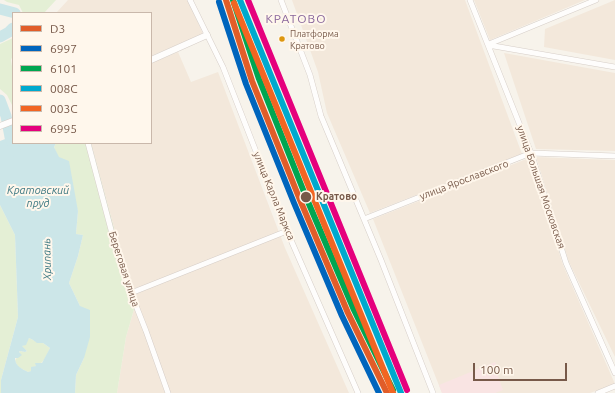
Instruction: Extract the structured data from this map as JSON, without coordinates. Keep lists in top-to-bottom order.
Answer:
{
  "streets": {
    "street": [
      "улица Ярославского",
      "улица Большая Московская",
      "улица Карла Маркса",
      "Береговая улица"
    ]
  },
  "crossings": [
    ["улица Ярославского", "улица Большая Московская"]
  ],
  "districts": ["КРАТОВО"],
  "water": ["Кратовский пруд", "Хрипань"],
  "places": ["Платформа Кратово", "Кратово"],
  "lines": [
    "transit line D3",
    "transit line 6101",
    "transit line 008С",
    "transit line 6995",
    "transit line 6997",
    "transit line 003С"
  ],
  "legend": [
    "D3",
    "6997",
    "6101",
    "008С",
    "003С",
    "6995"
  ],
  "scale_bar": "100 m"
}
